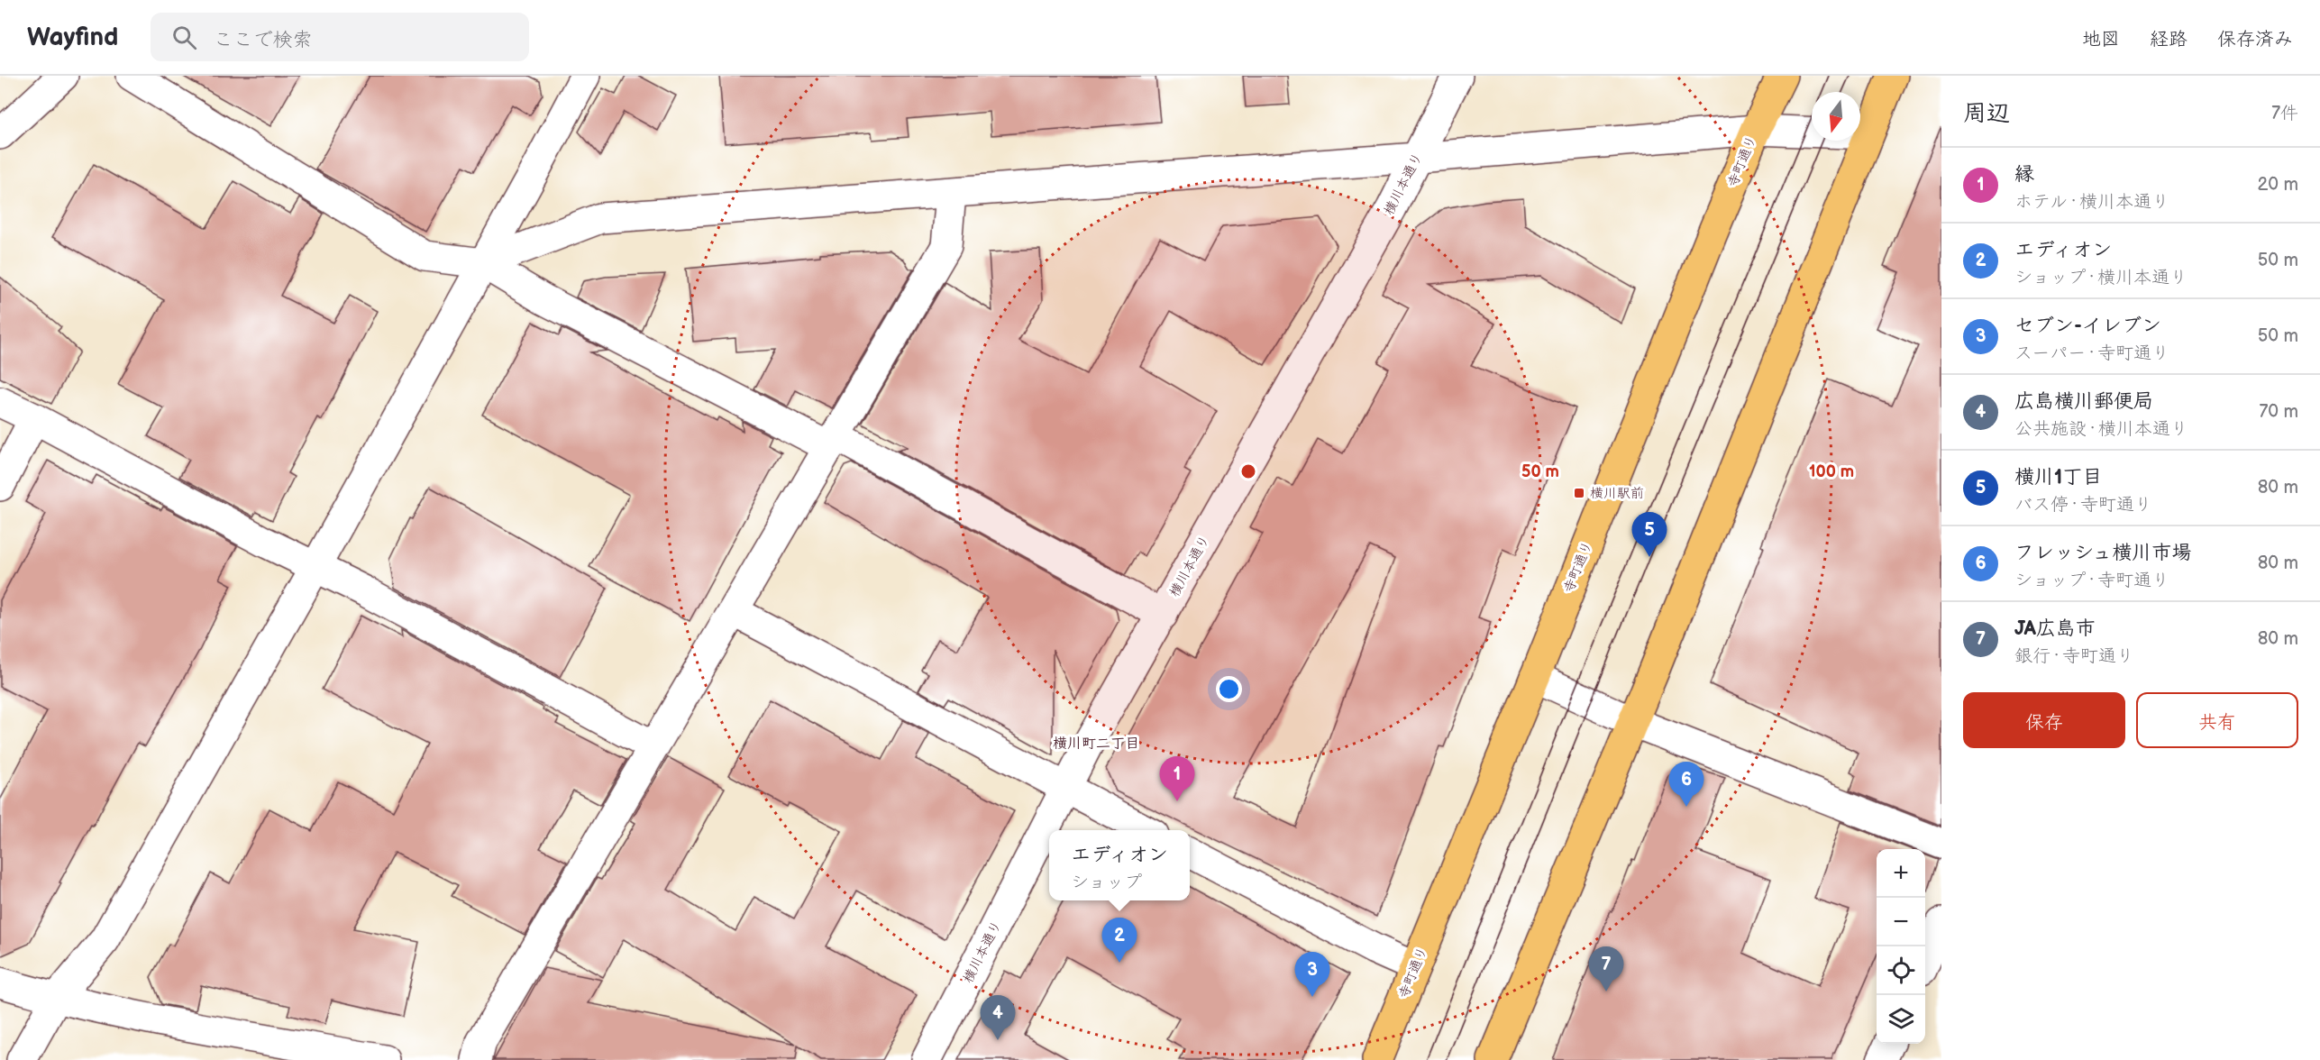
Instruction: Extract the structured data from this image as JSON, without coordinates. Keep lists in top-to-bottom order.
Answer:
{
  "streets": {
    "highway": ["寺町通り"],
    "street": ["横川本通り"]
  },
  "districts": ["横川町二丁目"],
  "places": {
    "transit": ["横川駅前"]
  },
  "north": "bottom",
  "page": {
    "header": "Wayfind",
    "search": "ここで検索",
    "nav": ["地図", "経路", "保存済み"],
    "heading": ["周辺", "7件"],
    "list": [
      {
        "mark": "1",
        "name": "縁",
        "note": "ホテル · 横川本通り",
        "value": "20 m"
      },
      {
        "mark": "2",
        "name": "エディオン",
        "note": "ショップ · 横川本通り",
        "value": "50 m"
      },
      {
        "mark": "3",
        "name": "セブン-イレブン",
        "note": "スーパー · 寺町通り",
        "value": "50 m"
      },
      {
        "mark": "4",
        "name": "広島横川郵便局",
        "note": "公共施設 · 横川本通り",
        "value": "70 m"
      },
      {
        "mark": "5",
        "name": "横川1丁目",
        "note": "バス停 · 寺町通り",
        "value": "80 m"
      },
      {
        "mark": "6",
        "name": "フレッシュ横川市場",
        "note": "ショップ · 寺町通り",
        "value": "80 m"
      },
      {
        "mark": "7",
        "name": "JA広島市",
        "note": "銀行 · 寺町通り",
        "value": "80 m"
      }
    ],
    "pins": [
      "5",
      "1",
      "6",
      "2",
      "7",
      "3",
      "4"
    ],
    "buttons": ["保存", "共有"],
    "popup": ["エディオン", "ショップ"],
    "map_buttons": ["+", "−"]
  },
  "rings": ["50 m", "100 m"]
}
